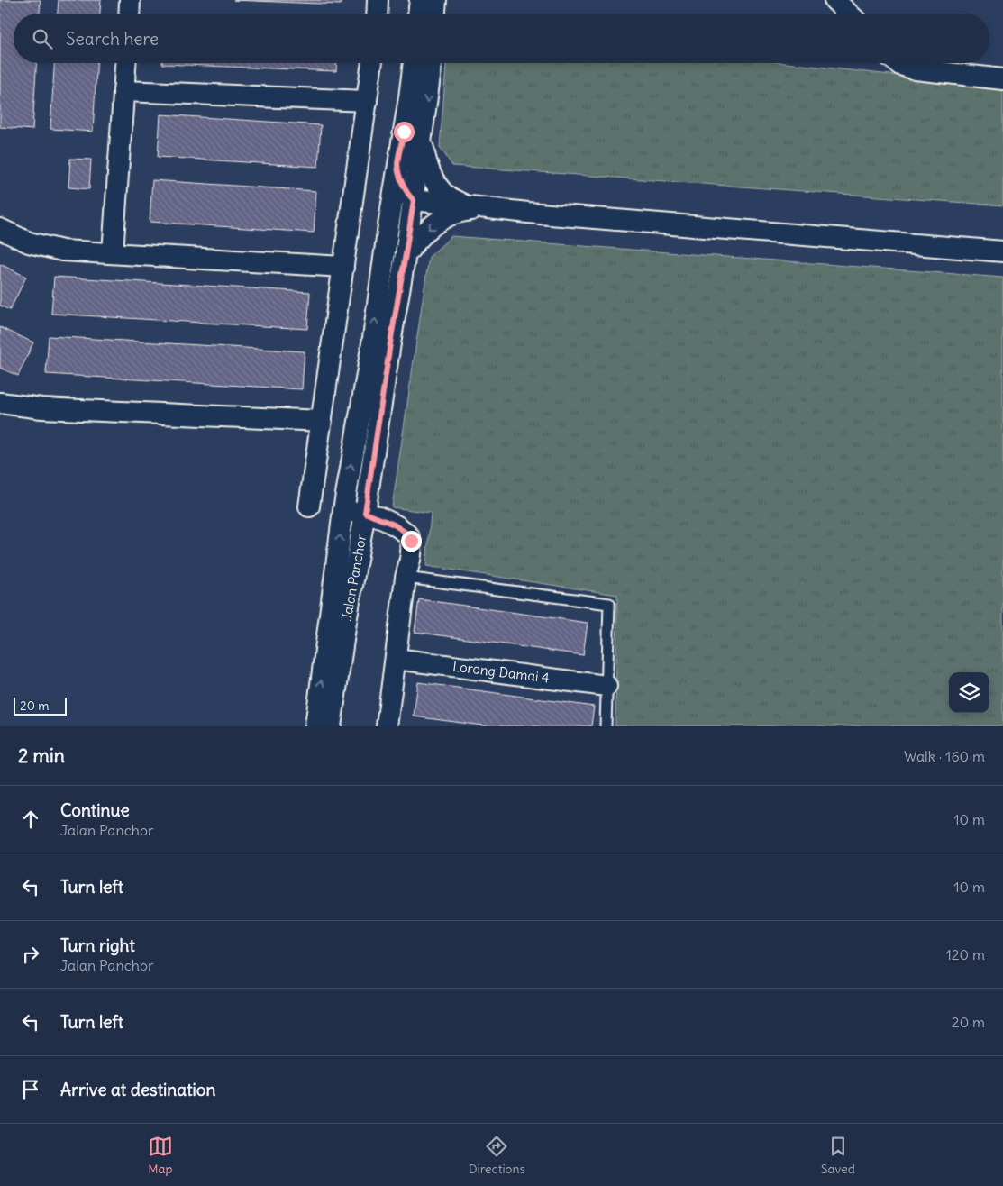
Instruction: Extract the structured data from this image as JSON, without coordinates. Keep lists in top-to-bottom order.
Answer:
{
  "streets": {
    "street": ["Jalan Panchor", "Lorong Damai 4"]
  },
  "scale_bar": "20 m",
  "page": {
    "search": "Search here",
    "scale": "20 m",
    "heading": ["2 min", "Walk · 160 m"],
    "list": [
      ["Continue", "Jalan Panchor", "10 m"],
      ["Turn left", "10 m"],
      ["Turn right", "Jalan Panchor", "120 m"],
      ["Turn left", "20 m"],
      "Arrive at destination"
    ],
    "nav": ["Map", "Directions", "Saved"]
  }
}
